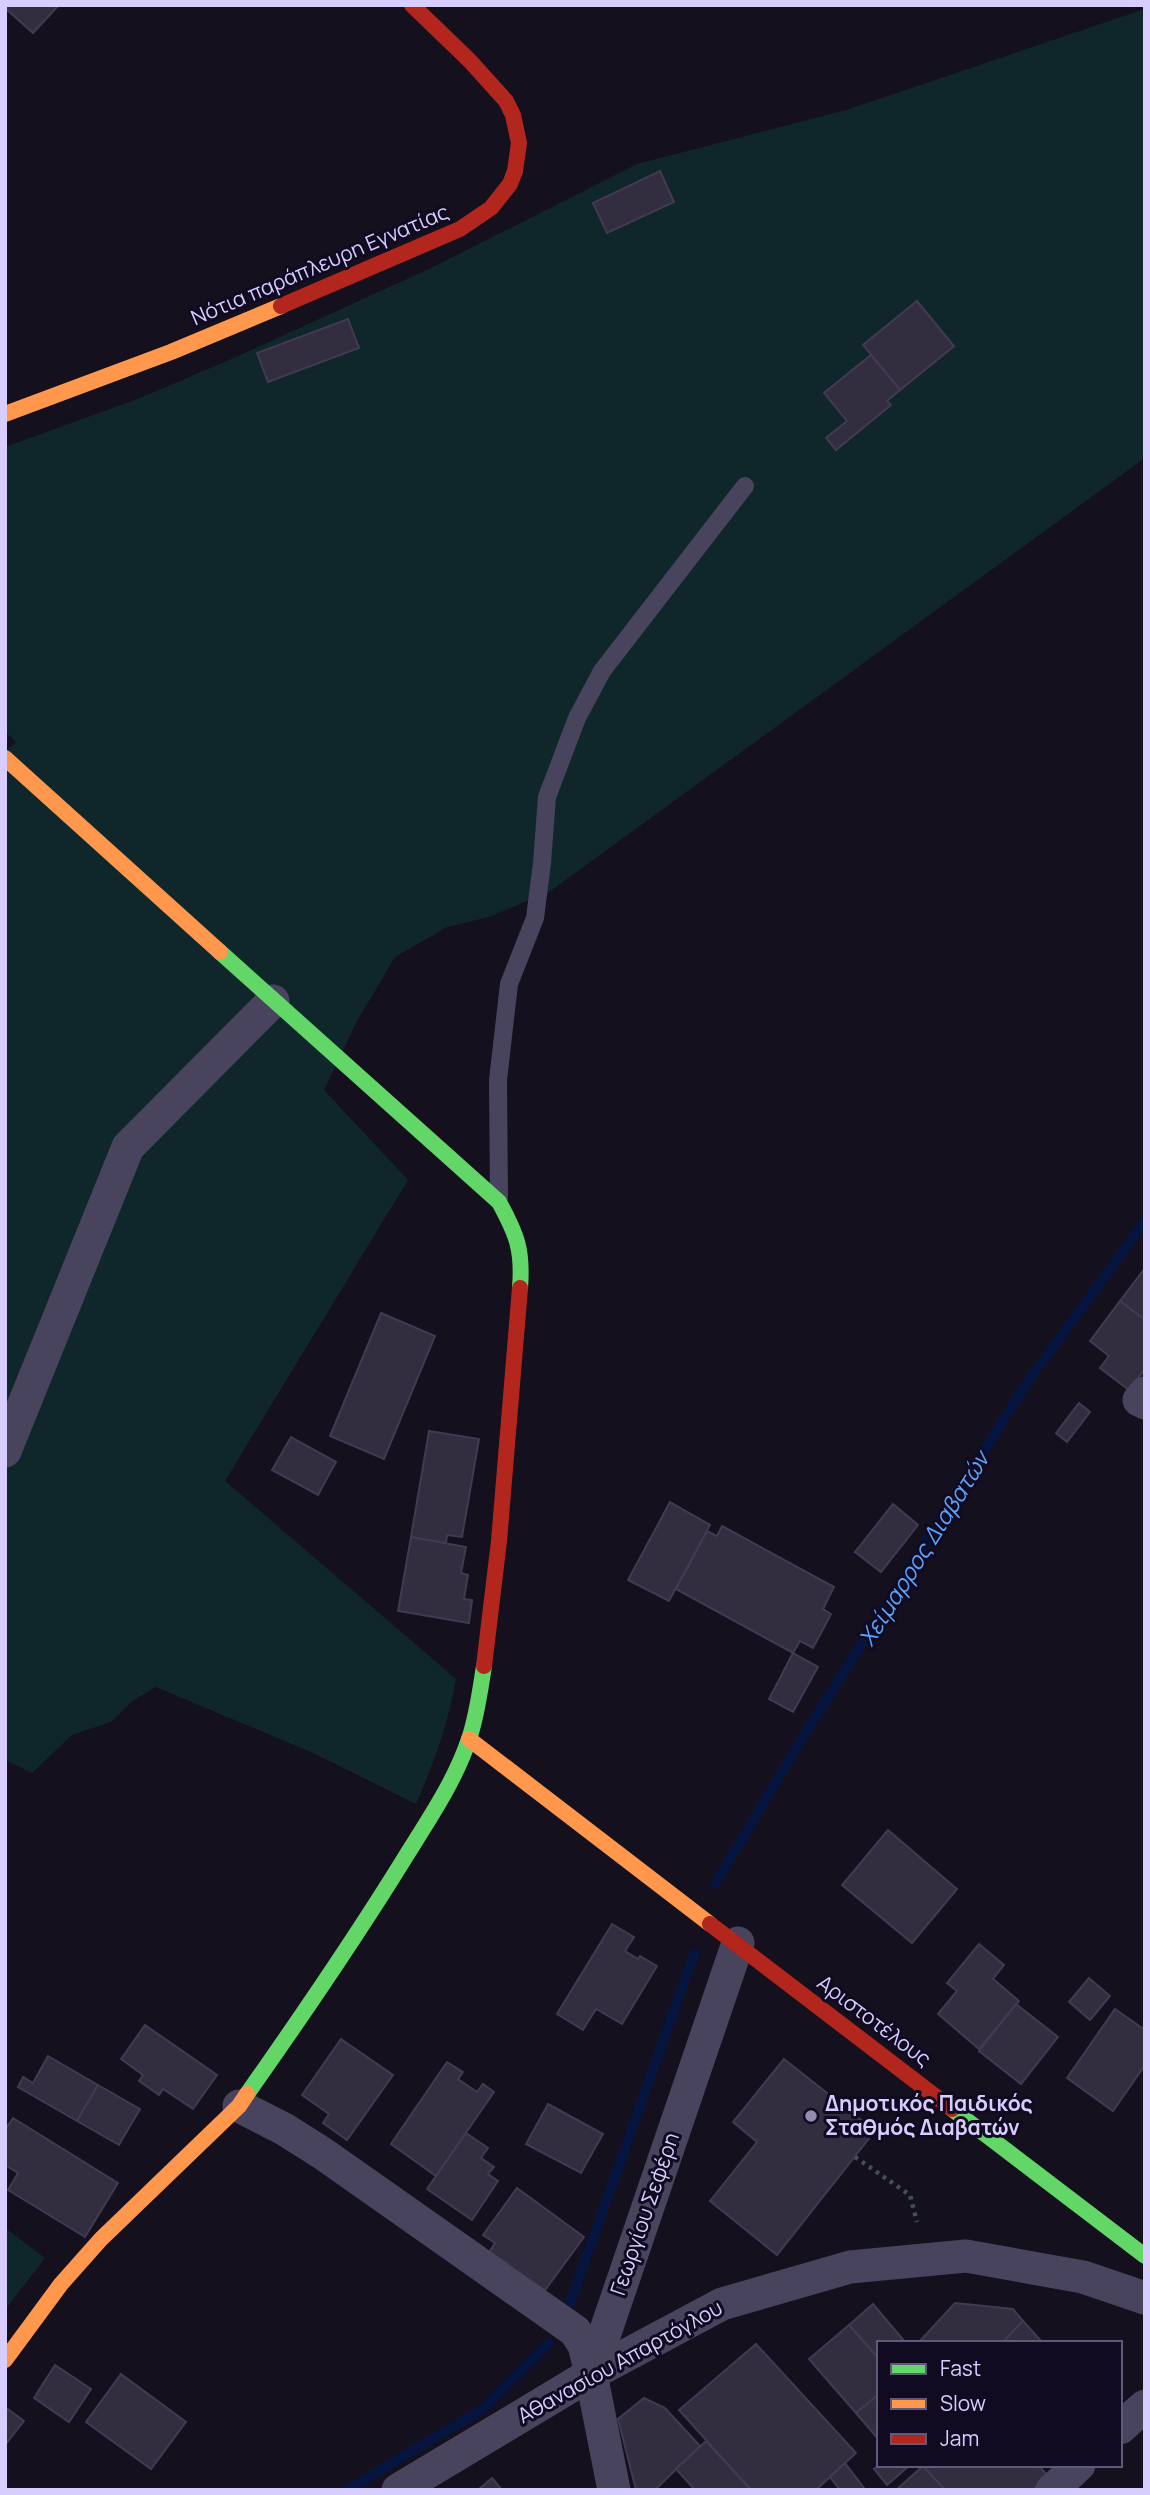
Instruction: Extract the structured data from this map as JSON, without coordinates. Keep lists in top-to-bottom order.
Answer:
{
  "streets": {
    "street": [
      "Νότια παράπλευρη Εγνατίας",
      "Αριστοτέλους",
      "Γεωργίου Σεφέρη",
      "Αθανασίου Απαρτόγλου"
    ]
  },
  "crossings": [
    ["Αριστοτέλους", "Γεωργίου Σεφέρη"],
    ["Γεωργίου Σεφέρη", "Αθανασίου Απαρτόγλου"]
  ],
  "water": ["Χείμαρρος Διαβατών"],
  "places": ["Δημοτικός Παιδικός Σταθμός Διαβατών"],
  "legend": ["Fast", "Slow", "Jam"]
}
